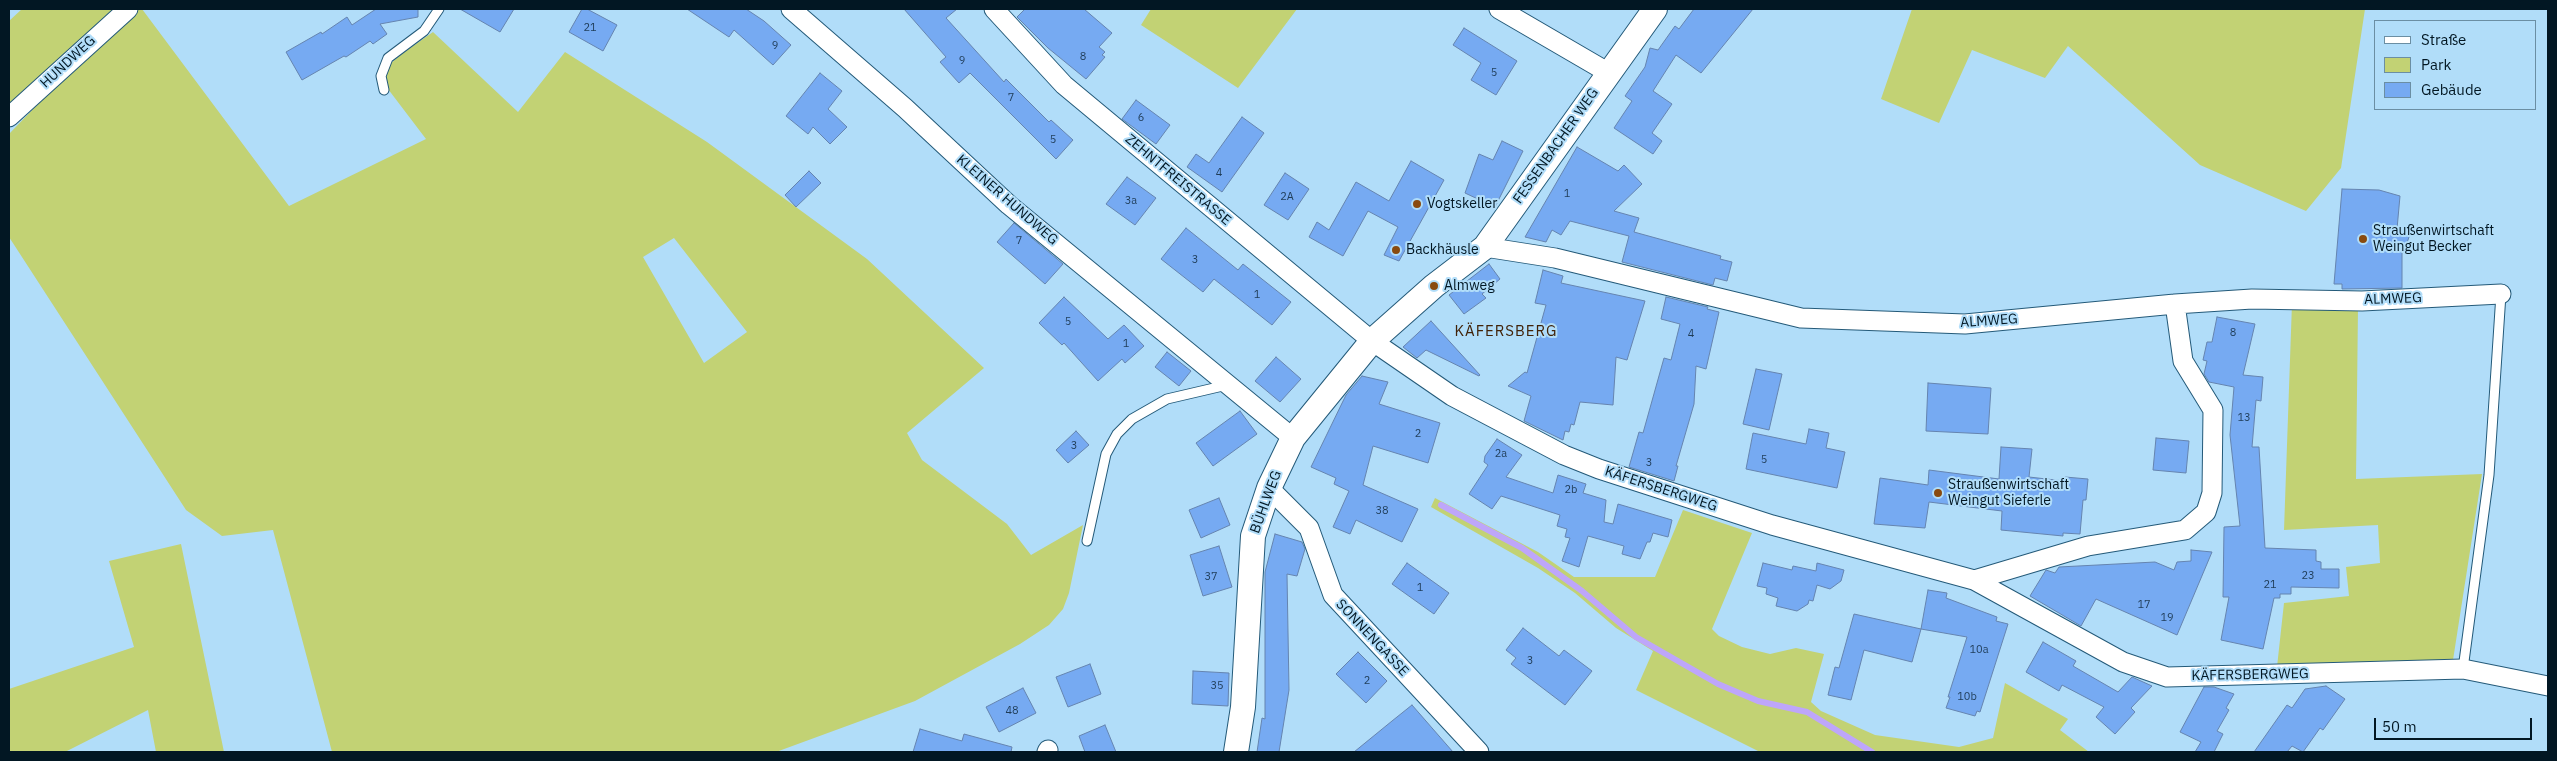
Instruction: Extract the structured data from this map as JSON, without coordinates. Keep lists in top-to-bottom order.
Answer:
{
  "streets": {
    "street": [
      "HUNDWEG",
      "FESSENBACHER WEG",
      "ZEHNTFREISTRASSE",
      "KLEINER HUNDWEG",
      "ALMWEG",
      "KÄFERSBERGWEG",
      "BÜHLWEG",
      "SONNENGASSE"
    ]
  },
  "crossings": [
    ["FESSENBACHER WEG", "ZEHNTFREISTRASSE"],
    ["FESSENBACHER WEG", "ALMWEG"],
    ["FESSENBACHER WEG", "KÄFERSBERGWEG"],
    ["FESSENBACHER WEG", "BÜHLWEG"],
    ["ZEHNTFREISTRASSE", "KÄFERSBERGWEG"],
    ["ZEHNTFREISTRASSE", "BÜHLWEG"],
    ["KLEINER HUNDWEG", "BÜHLWEG"],
    ["KÄFERSBERGWEG", "BÜHLWEG"],
    ["BÜHLWEG", "SONNENGASSE"]
  ],
  "districts": ["KÄFERSBERG"],
  "places": [
    "Vogtskeller",
    "Straußenwirtschaft Weingut Becker",
    "Backhäusle",
    "Almweg",
    "Straußenwirtschaft Weingut Sieferle"
  ],
  "house_numbers": [
    "21",
    "9",
    "8",
    "9",
    "5",
    "7",
    "6",
    "5",
    "4",
    "1",
    "2A",
    "3a",
    "7",
    "3",
    "1",
    "5",
    "8",
    "4",
    "1",
    "13",
    "2",
    "3",
    "2a",
    "5",
    "3",
    "2b",
    "38",
    "23",
    "37",
    "21",
    "1",
    "17",
    "19",
    "10a",
    "3",
    "2",
    "35",
    "10b",
    "48"
  ],
  "legend": ["Straße", "Park", "Gebäude"],
  "scale_bar": "50 m"
}
